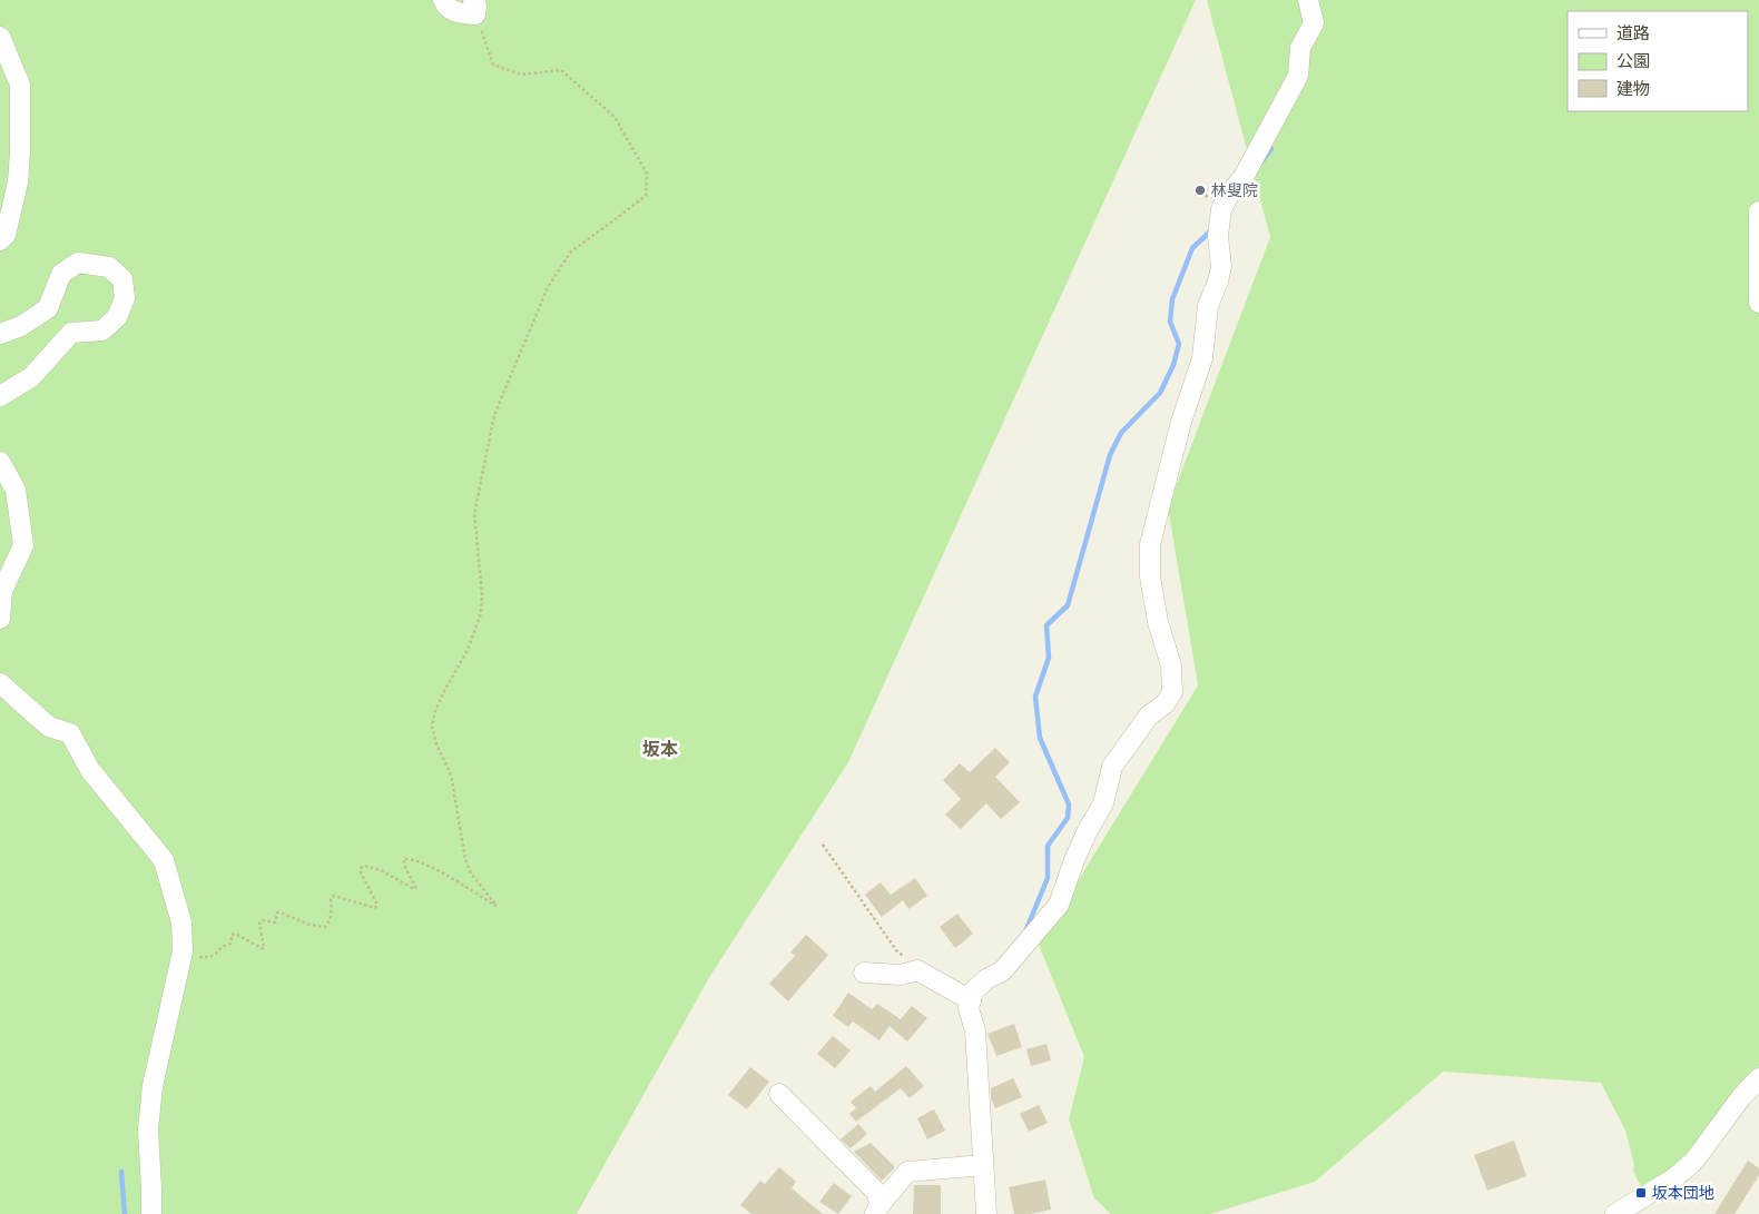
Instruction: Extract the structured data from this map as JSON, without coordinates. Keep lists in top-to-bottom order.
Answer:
{
  "districts": ["坂本"],
  "places": {
    "other": ["林叟院"],
    "transit": ["坂本団地"]
  },
  "legend": ["道路", "公園", "建物"]
}
